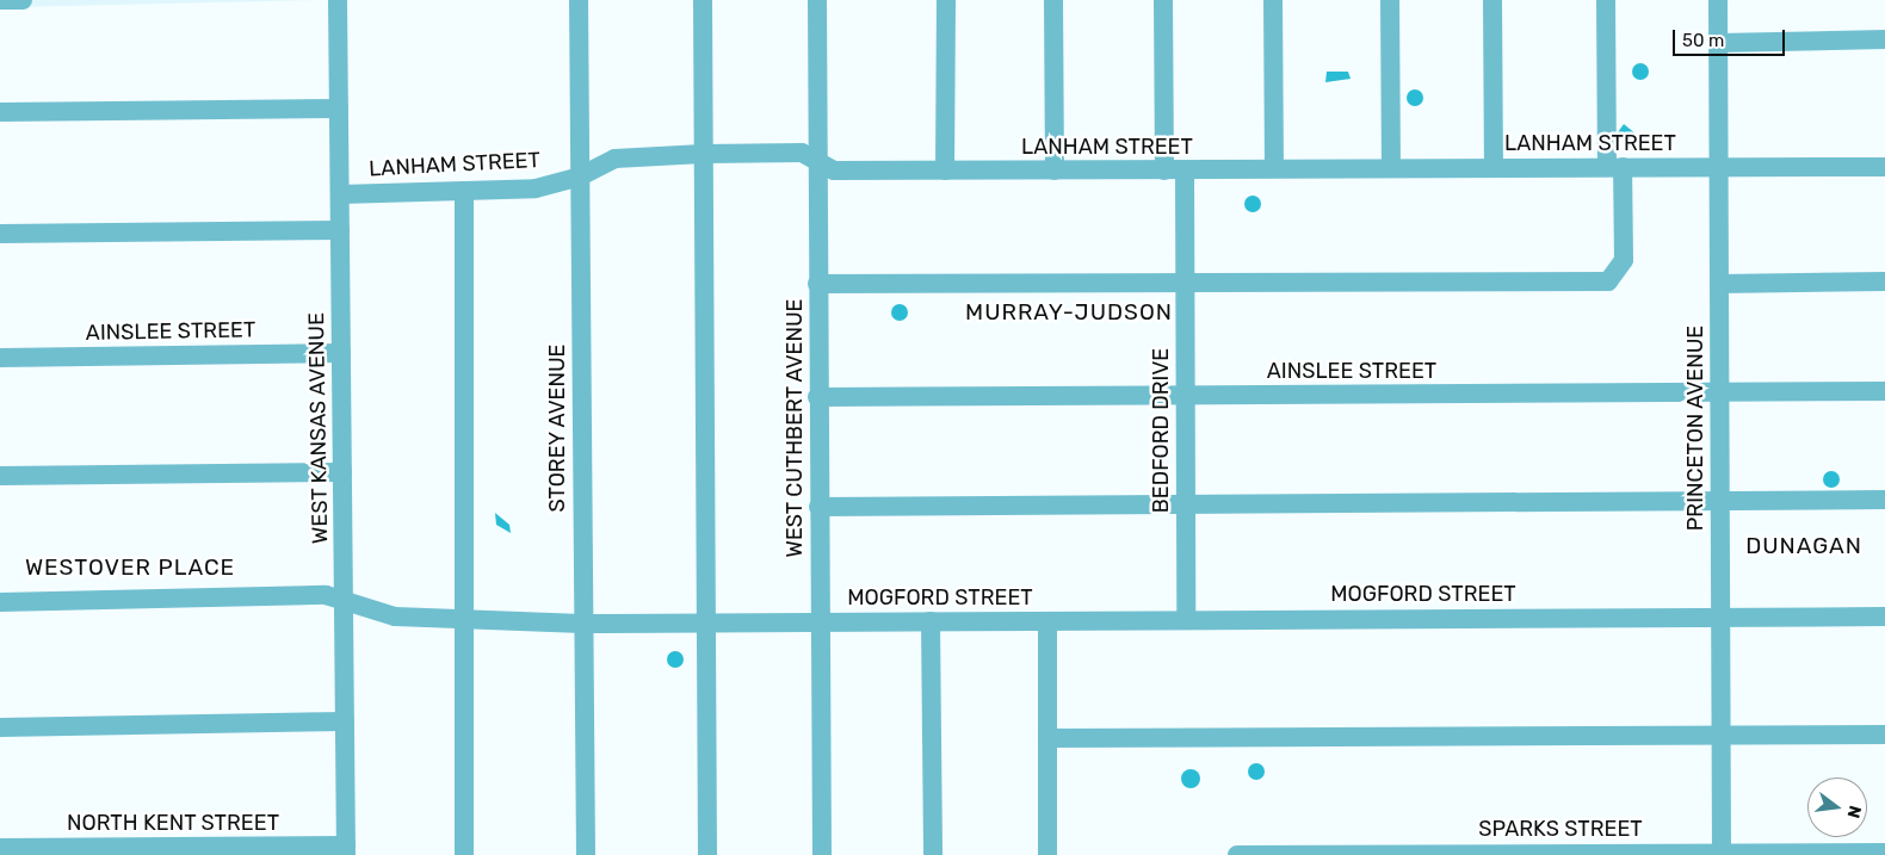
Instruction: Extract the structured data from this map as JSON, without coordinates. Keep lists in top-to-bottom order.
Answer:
{
  "streets": {
    "street": [
      "LANHAM STREET",
      "AINSLEE STREET",
      "WEST KANSAS AVENUE",
      "STOREY AVENUE",
      "WEST CUTHBERT AVENUE",
      "PRINCETON AVENUE",
      "BEDFORD DRIVE",
      "MOGFORD STREET",
      "NORTH KENT STREET",
      "SPARKS STREET"
    ]
  },
  "crossings": [
    ["LANHAM STREET", "WEST KANSAS AVENUE"],
    ["LANHAM STREET", "STOREY AVENUE"],
    ["LANHAM STREET", "WEST CUTHBERT AVENUE"],
    ["LANHAM STREET", "PRINCETON AVENUE"],
    ["LANHAM STREET", "BEDFORD DRIVE"],
    ["AINSLEE STREET", "WEST KANSAS AVENUE"],
    ["AINSLEE STREET", "WEST CUTHBERT AVENUE"],
    ["AINSLEE STREET", "PRINCETON AVENUE"],
    ["AINSLEE STREET", "BEDFORD DRIVE"],
    ["WEST KANSAS AVENUE", "MOGFORD STREET"],
    ["WEST KANSAS AVENUE", "NORTH KENT STREET"],
    ["STOREY AVENUE", "MOGFORD STREET"],
    ["WEST CUTHBERT AVENUE", "MOGFORD STREET"],
    ["PRINCETON AVENUE", "MOGFORD STREET"],
    ["PRINCETON AVENUE", "SPARKS STREET"],
    ["BEDFORD DRIVE", "MOGFORD STREET"]
  ],
  "districts": ["MURRAY-JUDSON", "DUNAGAN", "WESTOVER PLACE"],
  "scale_bar": "50 m",
  "north": "right"
}
